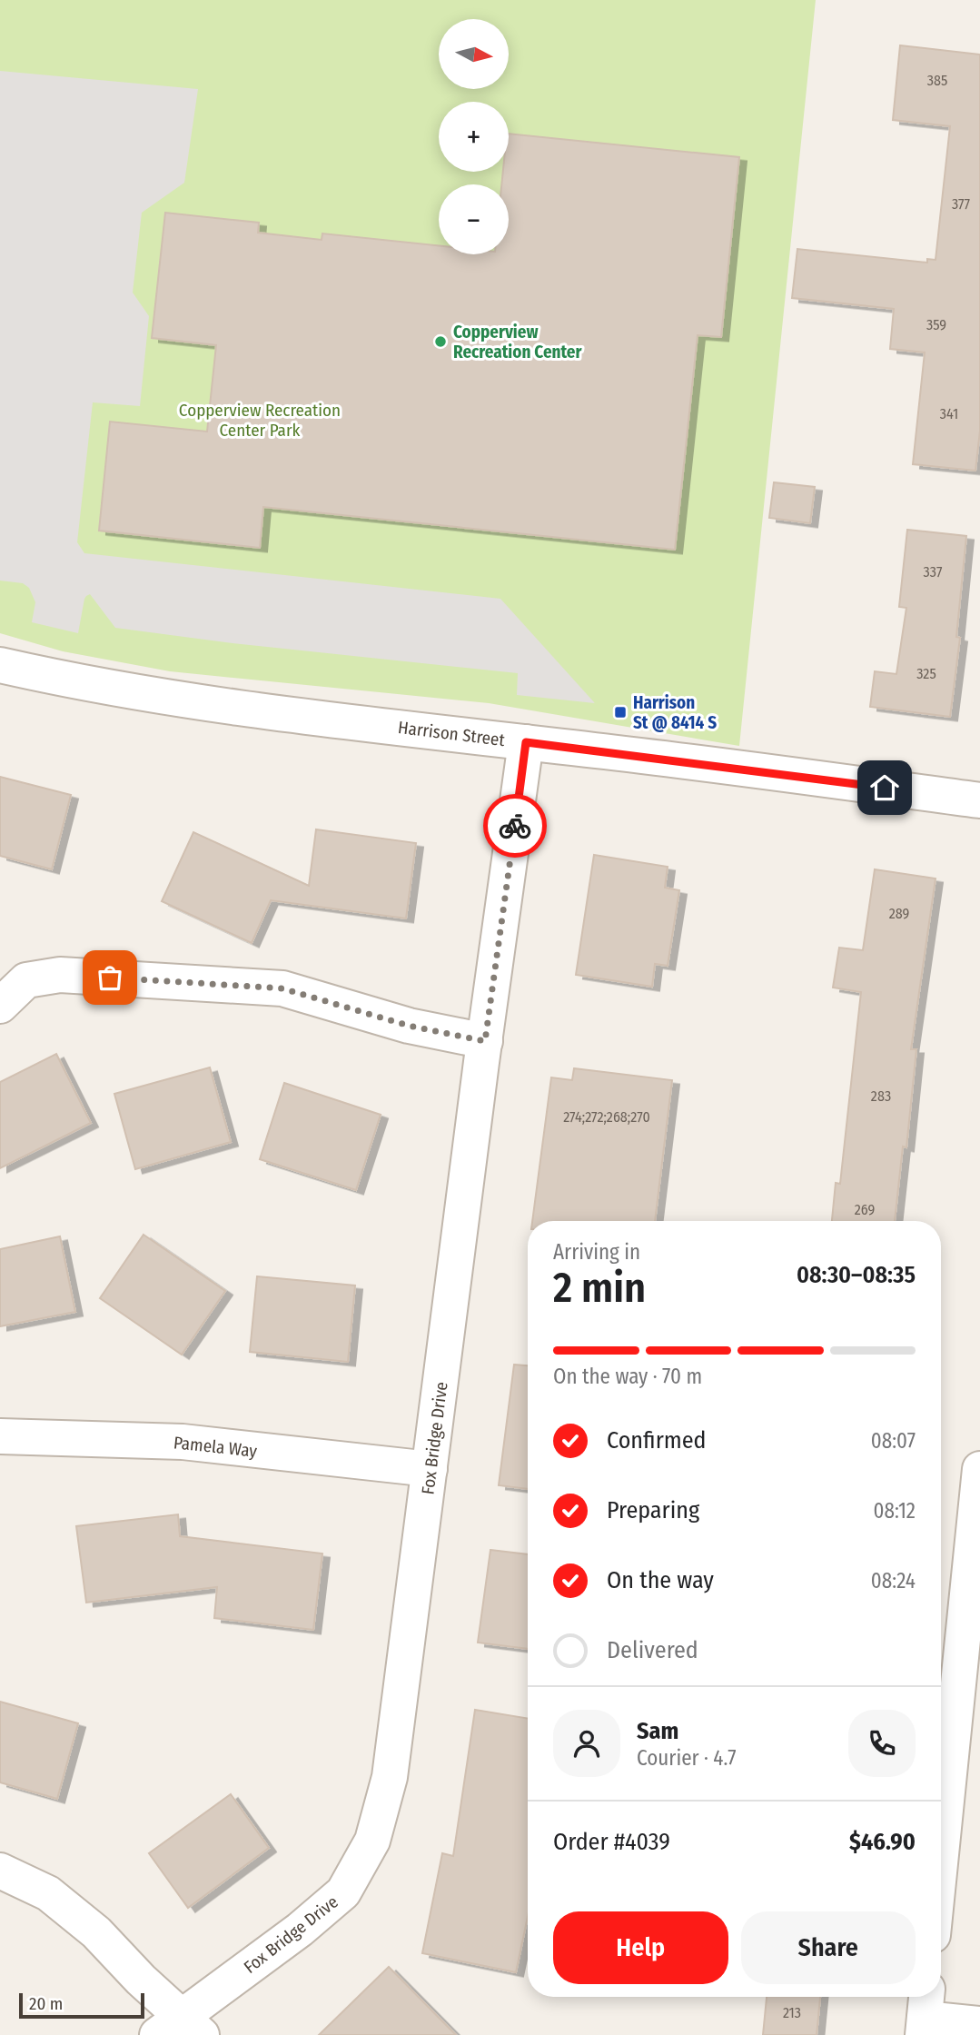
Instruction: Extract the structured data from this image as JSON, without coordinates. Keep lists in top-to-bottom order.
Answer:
{
  "streets": {
    "street": ["Harrison Street", "Fox Bridge Drive", "Pamela Way"]
  },
  "crossings": [
    ["Harrison Street", "Fox Bridge Drive"],
    ["Fox Bridge Drive", "Pamela Way"]
  ],
  "parks": ["Copperview Recreation Center Park"],
  "places": {
    "other": ["Copperview Recreation Center"],
    "transit": ["Harrison St @ 8414 S"]
  },
  "house_numbers": [
    "385",
    "377",
    "359",
    "341",
    "337",
    "325",
    "289",
    "283",
    "274;272;268;270",
    "269",
    "213"
  ],
  "scale_bar": "20 m",
  "north": "right",
  "page": {
    "map_buttons": ["+", "−"],
    "heading": ["2 min", "Arriving in", "08:30–08:35"],
    "panel": [
      "Sam",
      "Courier · 4.7",
      "Order #4039",
      "$46.90"
    ],
    "bar": "On the way · 70 m",
    "list": [
      ["Confirmed", "08:07"],
      ["Preparing", "08:12"],
      ["On the way", "08:24"],
      "Delivered"
    ],
    "buttons": ["Help", "Share"],
    "scale": "20 m"
  }
}
